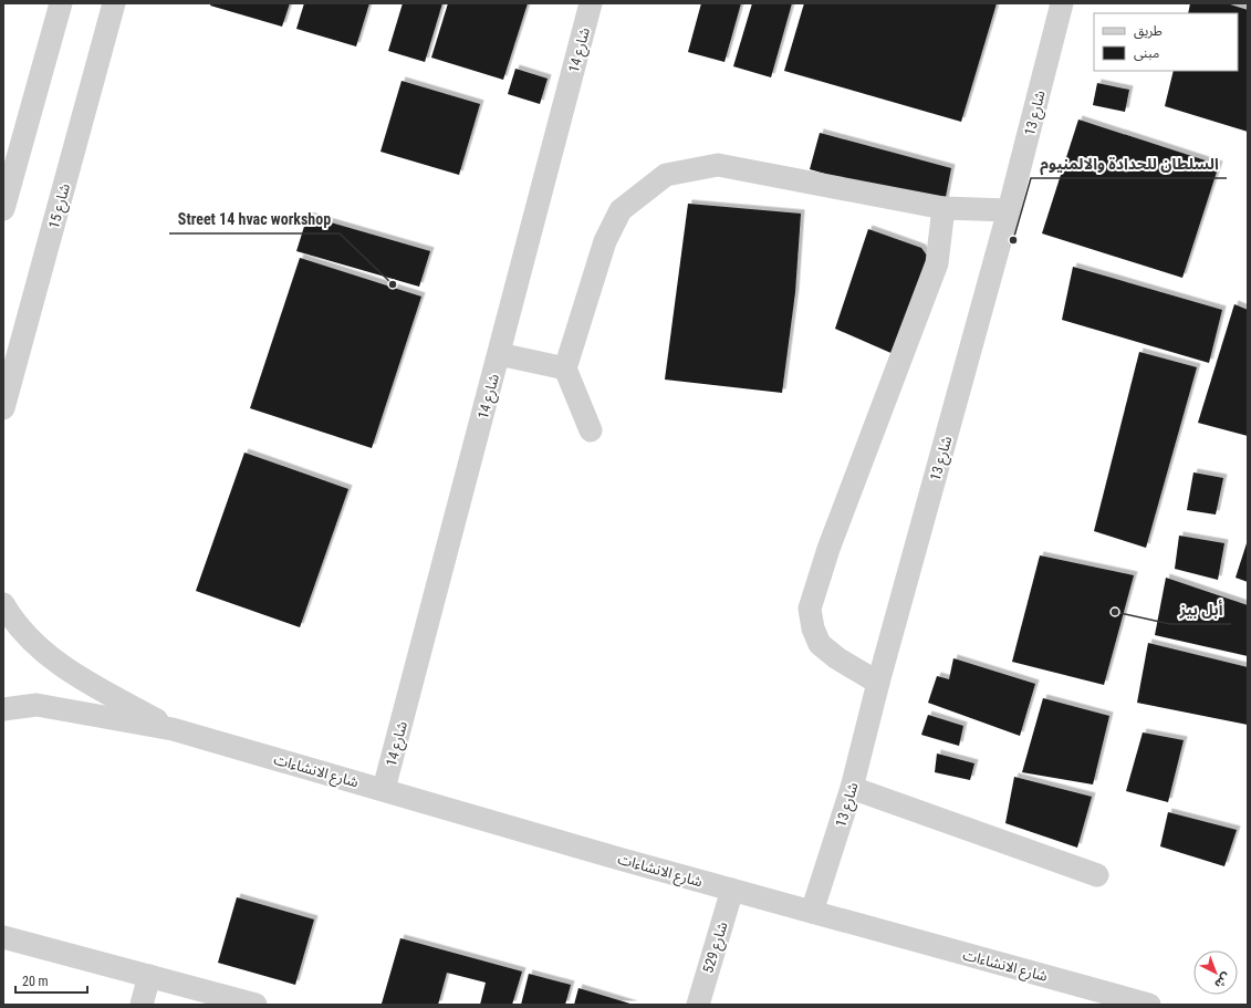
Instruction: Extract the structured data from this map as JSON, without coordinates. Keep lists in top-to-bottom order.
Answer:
{
  "streets": {
    "street": [
      "شارع 14",
      "شارع 13",
      "شارع 15",
      "شارع الانشاءات",
      "شارع 529"
    ]
  },
  "crossings": [
    ["شارع 14", "شارع الانشاءات"],
    ["شارع 13", "شارع الانشاءات"],
    ["شارع الانشاءات", "شارع 529"]
  ],
  "places": ["السلطان للحدادة والالمنيوم", "Street 14 hvac workshop", "أبل بيز"],
  "legend": ["طريق", "مبنى"],
  "scale_bar": "20 m",
  "north": "bottom right"
}
